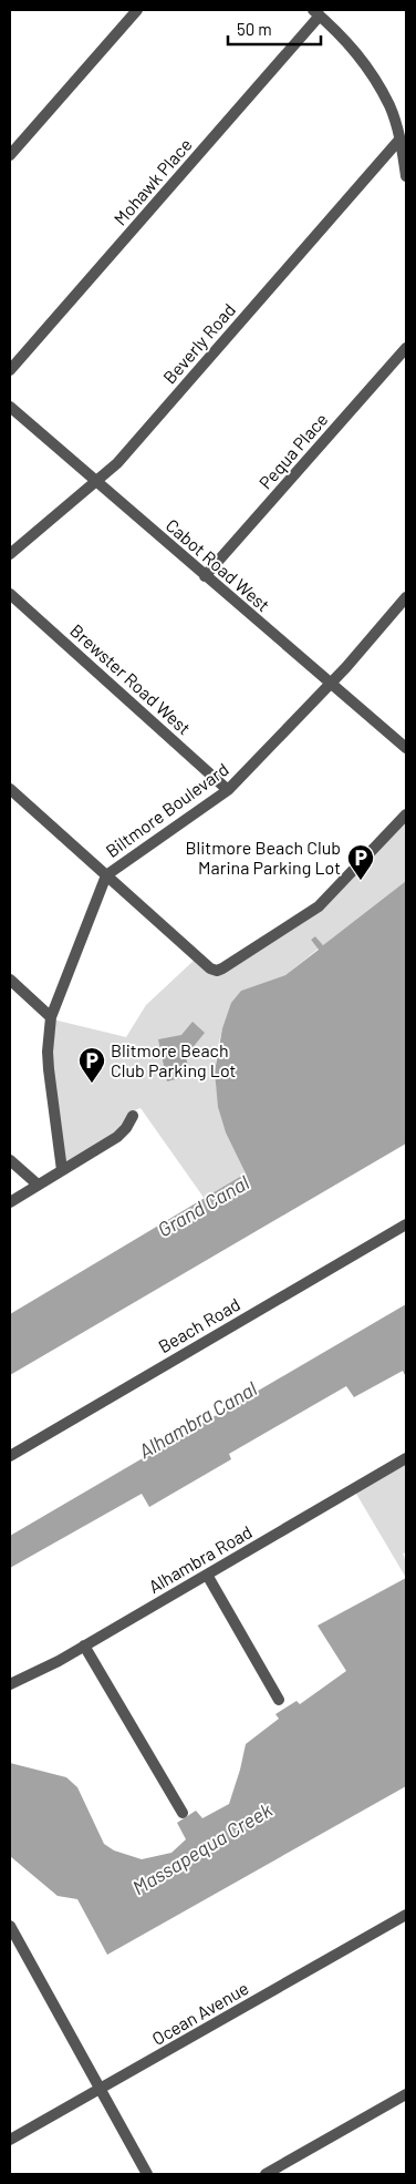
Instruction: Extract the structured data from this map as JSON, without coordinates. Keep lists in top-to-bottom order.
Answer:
{
  "streets": {
    "street": [
      "Mohawk Place",
      "Beverly Road",
      "Pequa Place",
      "Cabot Road West",
      "Brewster Road West",
      "Biltmore Boulevard",
      "Beach Road",
      "Alhambra Road",
      "Ocean Avenue"
    ]
  },
  "crossings": [
    ["Beverly Road", "Cabot Road West"],
    ["Pequa Place", "Cabot Road West"],
    ["Cabot Road West", "Biltmore Boulevard"],
    ["Brewster Road West", "Biltmore Boulevard"]
  ],
  "water": ["Grand Canal", "Alhambra Canal", "Massapequa Creek"],
  "places": {
    "parking": ["Blitmore Beach Club Marina Parking Lot", "Blitmore Beach Club Parking Lot"]
  },
  "scale_bar": "50 m"
}
